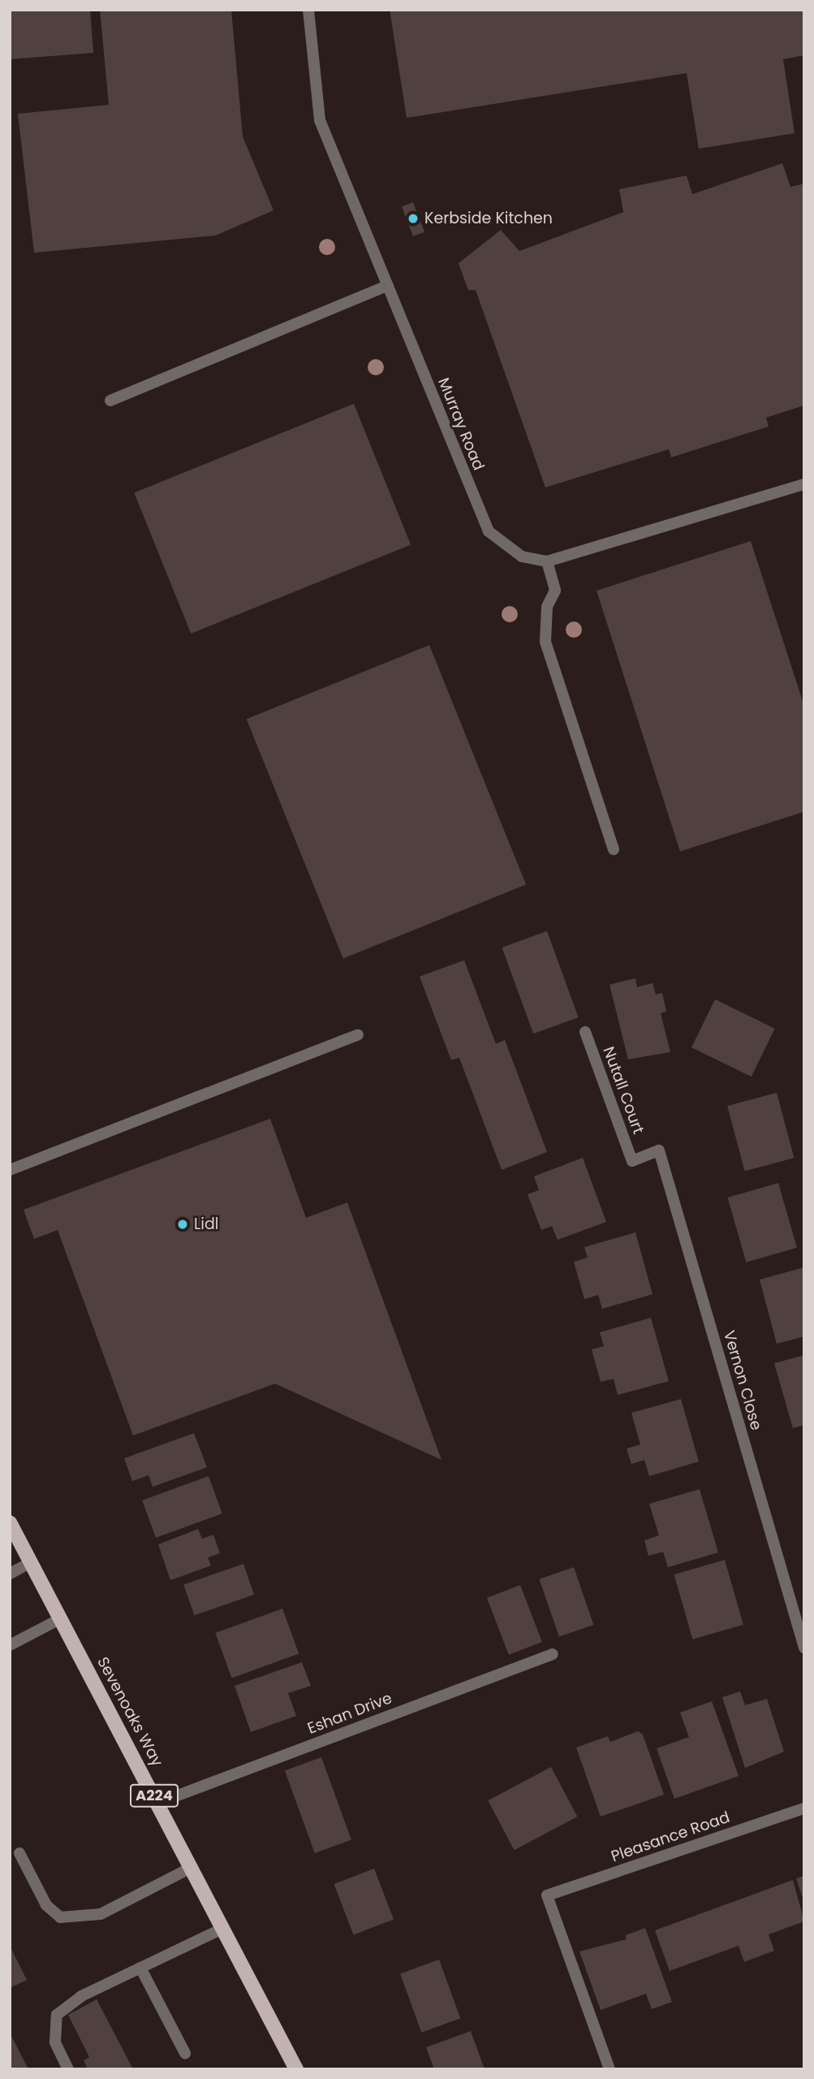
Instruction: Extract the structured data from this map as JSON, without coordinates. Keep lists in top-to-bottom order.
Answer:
{
  "streets": {
    "main road": ["Sevenoaks Way", "A224"],
    "street": [
      "Murray Road",
      "Nutall Court",
      "Vernon Close",
      "Eshan Drive",
      "Pleasance Road"
    ]
  },
  "crossings": [
    ["Nutall Court", "Vernon Close"],
    ["Sevenoaks Way", "Eshan Drive"]
  ],
  "places": ["Kerbside Kitchen", "Lidl"]
}
